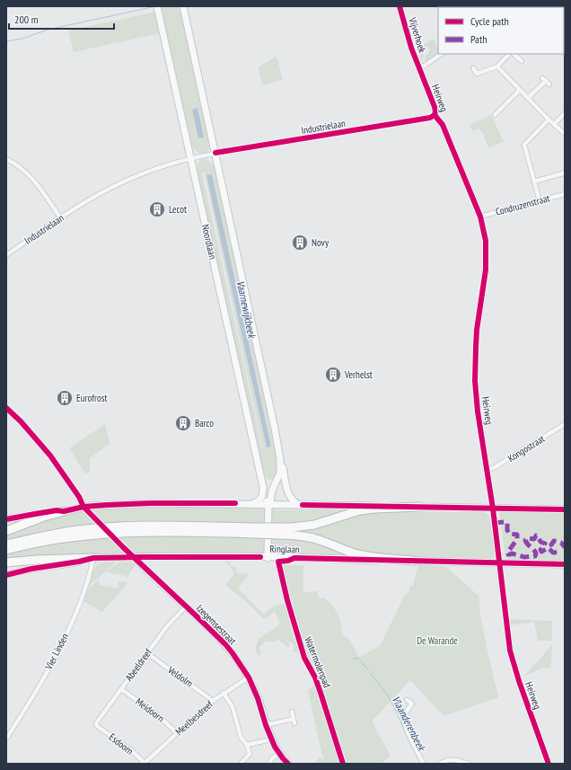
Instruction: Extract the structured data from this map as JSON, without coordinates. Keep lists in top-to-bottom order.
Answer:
{
  "streets": {
    "street": [
      "Vijverhoek",
      "Heirweg",
      "Industrielaan",
      "Condruzenstraat",
      "Noordlaan",
      "Kongostraat",
      "Ringlaan",
      "Izegemsestraat",
      "Vier Linden",
      "Abeeldreef",
      "Veldolm",
      "Meidoorn",
      "Meelbesdreef",
      "Esdoorn"
    ],
    "cycle path": ["Watermolenpad"]
  },
  "crossings": [
    ["Vijverhoek", "Heirweg"],
    ["Heirweg", "Industrielaan"],
    ["Heirweg", "Condruzenstraat"],
    ["Heirweg", "Kongostraat"],
    ["Heirweg", "Ringlaan"],
    ["Industrielaan", "Noordlaan"],
    ["Noordlaan", "Ringlaan"],
    ["Ringlaan", "Izegemsestraat"],
    ["Ringlaan", "Vier Linden"],
    ["Izegemsestraat", "Abeeldreef"],
    ["Izegemsestraat", "Meelbesdreef"],
    ["Abeeldreef", "Veldolm"],
    ["Abeeldreef", "Meidoorn"],
    ["Abeeldreef", "Esdoorn"],
    ["Veldolm", "Meelbesdreef"],
    ["Meidoorn", "Meelbesdreef"],
    ["Meelbesdreef", "Esdoorn"]
  ],
  "water": ["Vaarnewijkbeek", "Vlaanderenbeek"],
  "parks": ["De Warande"],
  "places": {
    "building": [
      "Lecot",
      "Novy",
      "Verhelst",
      "Eurofrost",
      "Barco"
    ]
  },
  "legend": ["Cycle path", "Path"],
  "scale_bar": "200 m"
}
